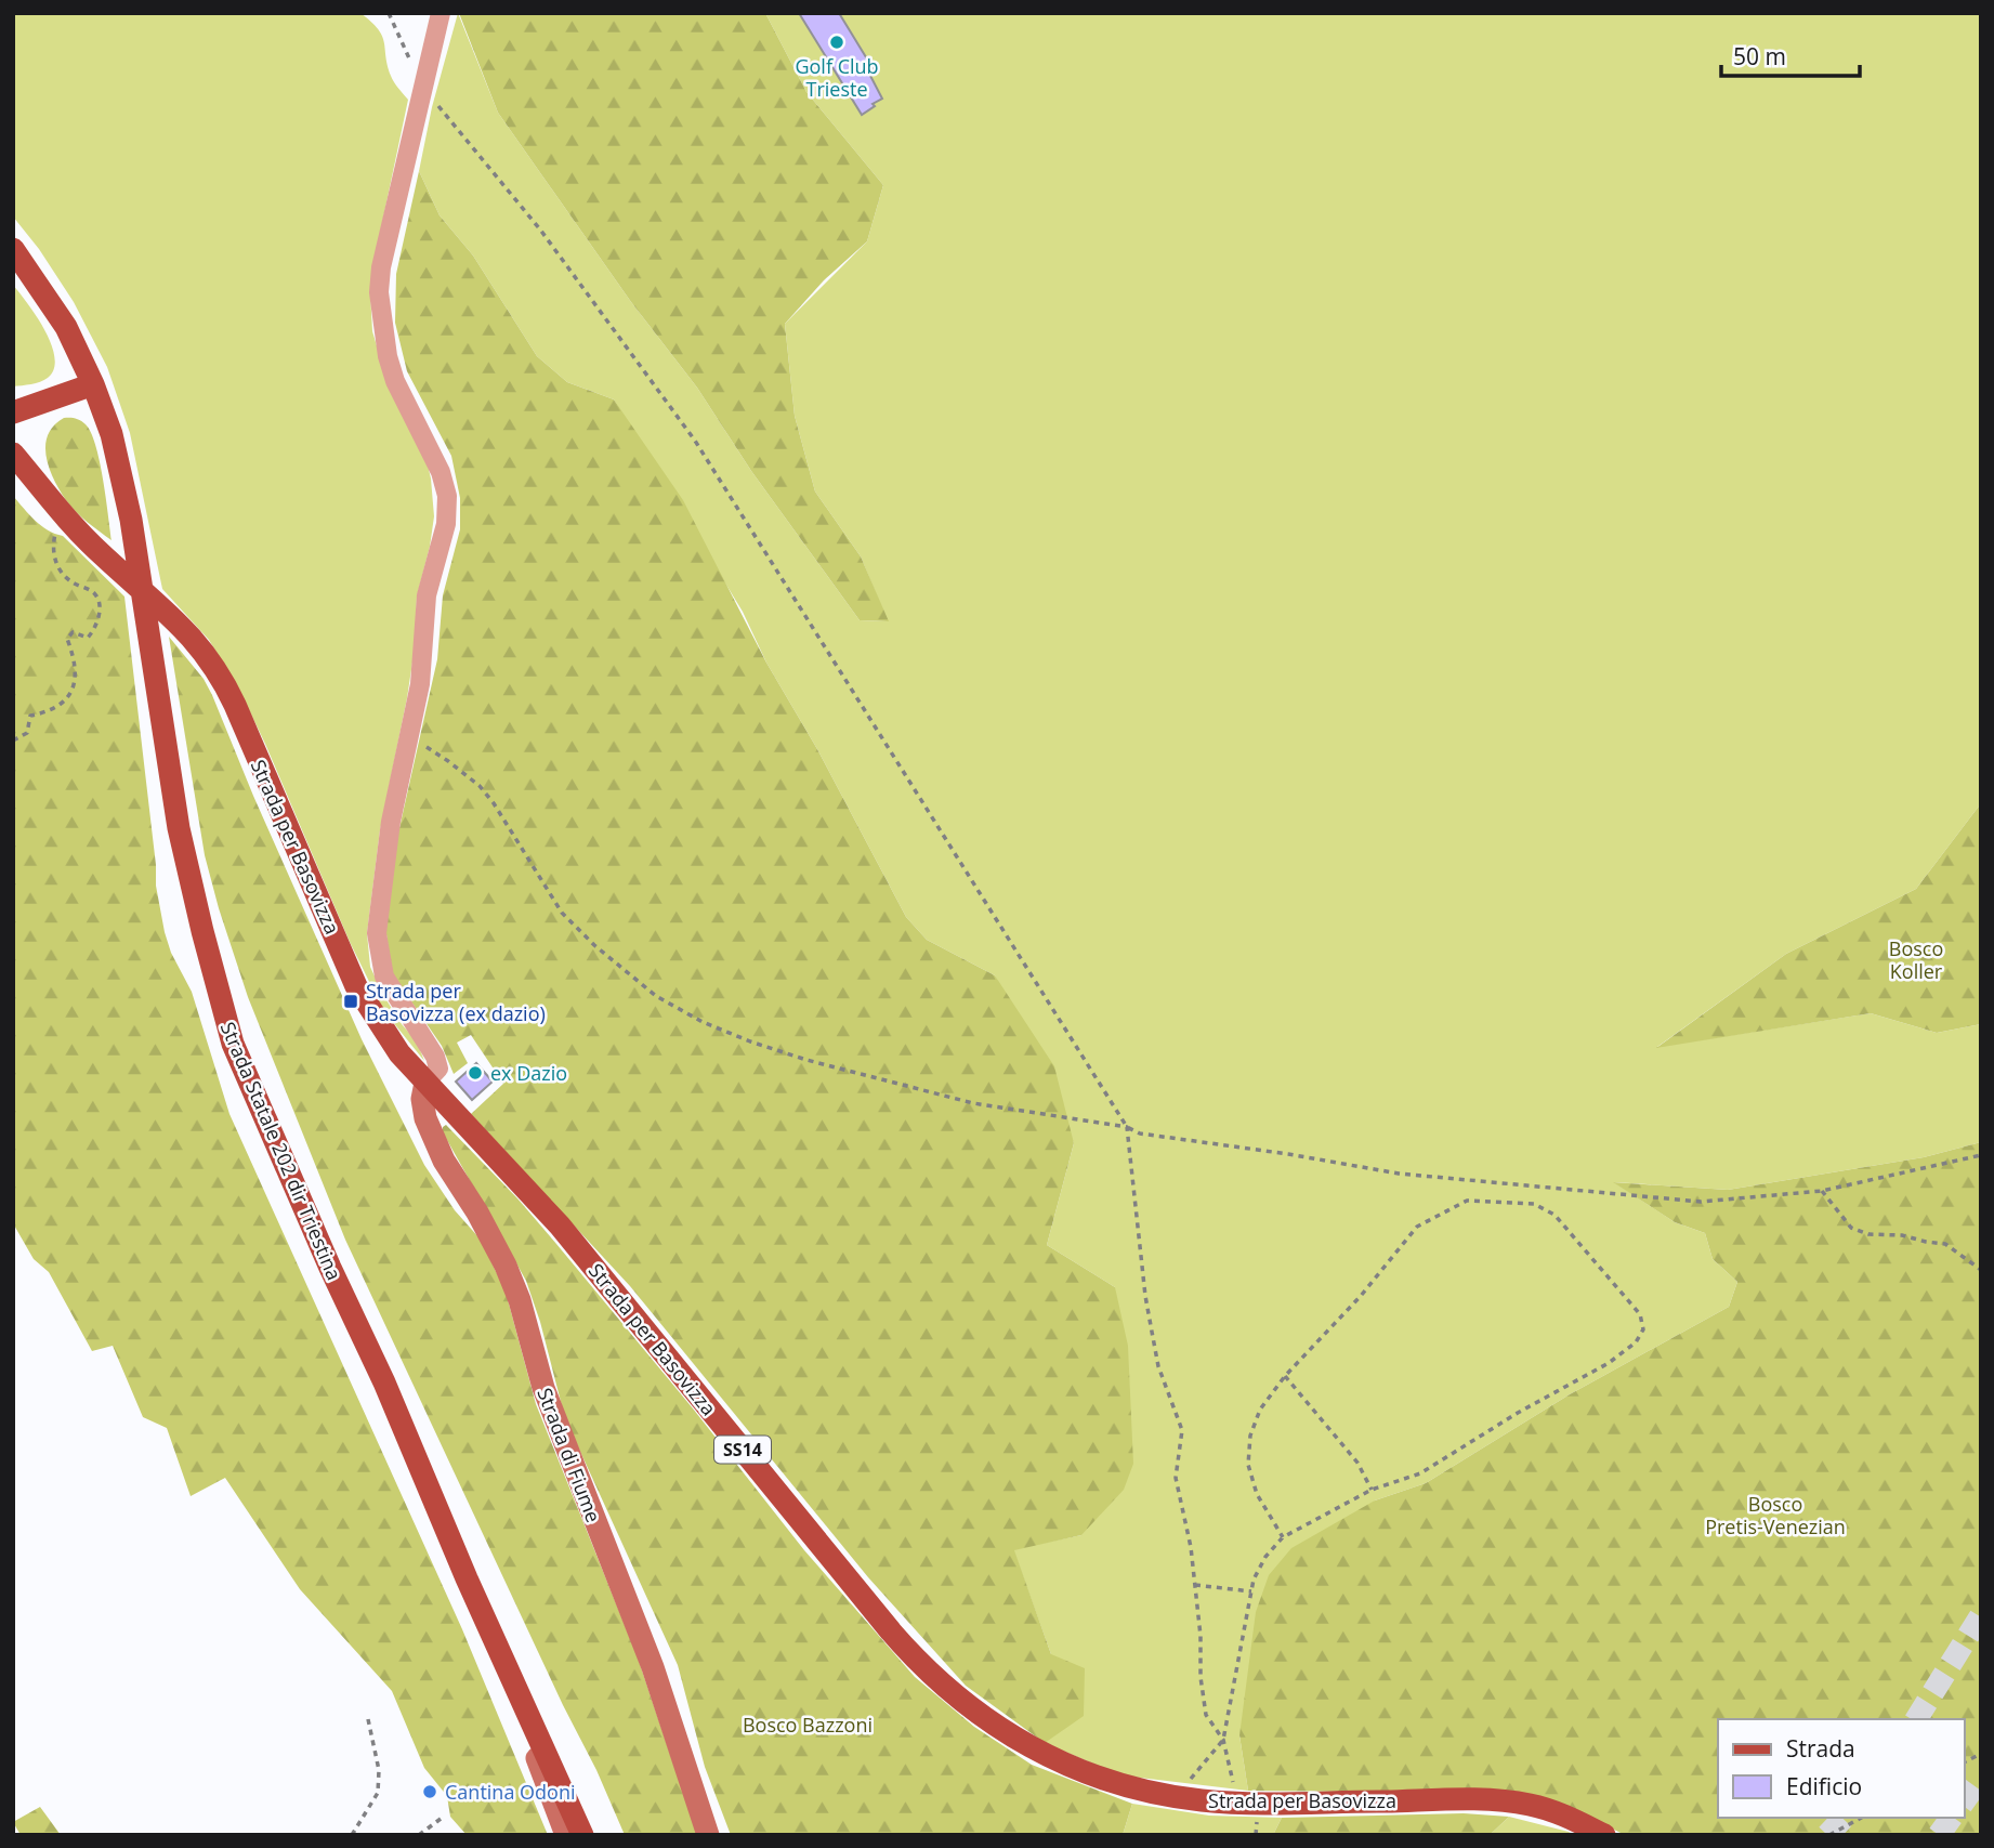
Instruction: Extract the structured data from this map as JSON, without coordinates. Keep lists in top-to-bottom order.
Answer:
{
  "streets": {
    "main road": ["Strada per Basovizza", "Strada Statale 202 dir Triestina", "SS14"],
    "street": ["Strada di Fiume"]
  },
  "crossings": [
    ["Strada per Basovizza", "Strada di Fiume"]
  ],
  "parks": ["Bosco Koller", "Bosco Pretis-Venezian", "Bosco Bazzoni"],
  "places": {
    "other": ["Golf Club Trieste", "ex Dazio", "Cantina Odoni"],
    "transit": ["Strada per Basovizza (ex dazio)"]
  },
  "legend": ["Strada", "Edificio"],
  "scale_bar": "50 m"
}
